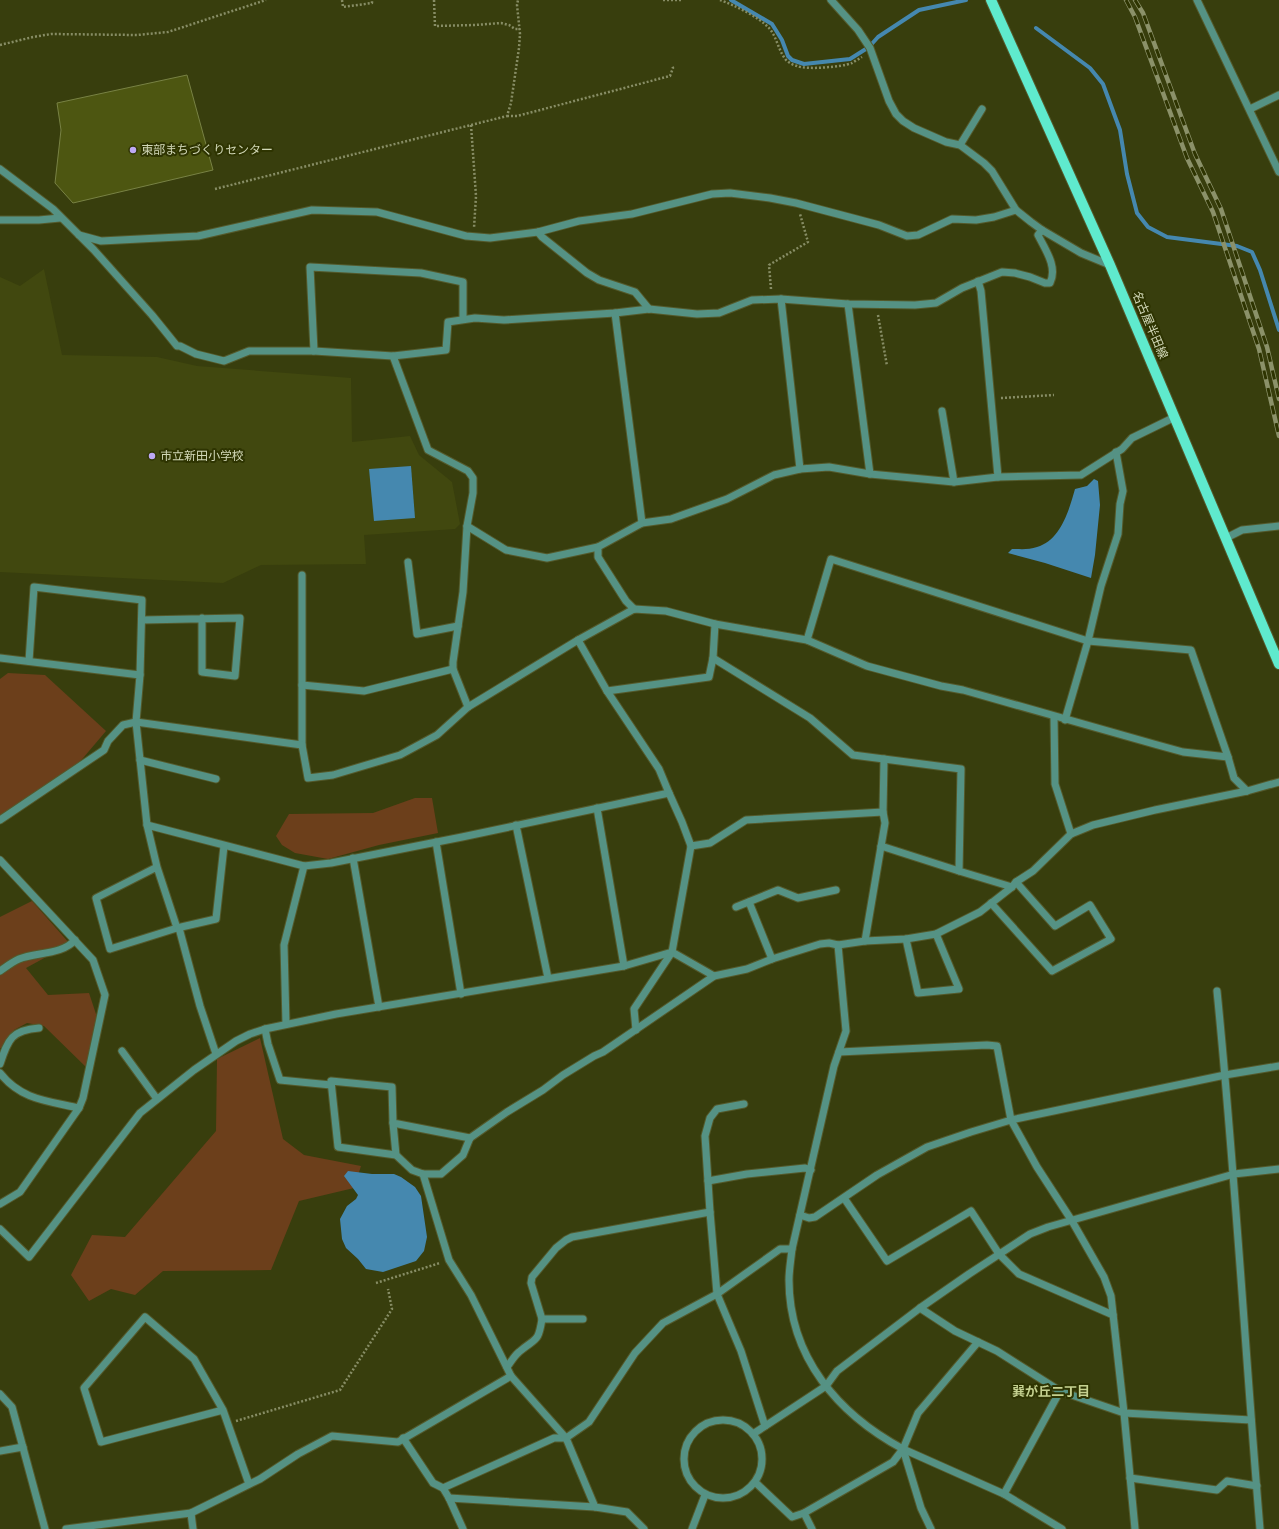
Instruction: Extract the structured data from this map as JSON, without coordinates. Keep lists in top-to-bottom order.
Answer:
{
  "streets": {
    "main road": ["名古屋半田線"]
  },
  "districts": ["巽が丘二丁目"],
  "places": ["東部まちづくりセンター", "市立新田小学校"]
}
